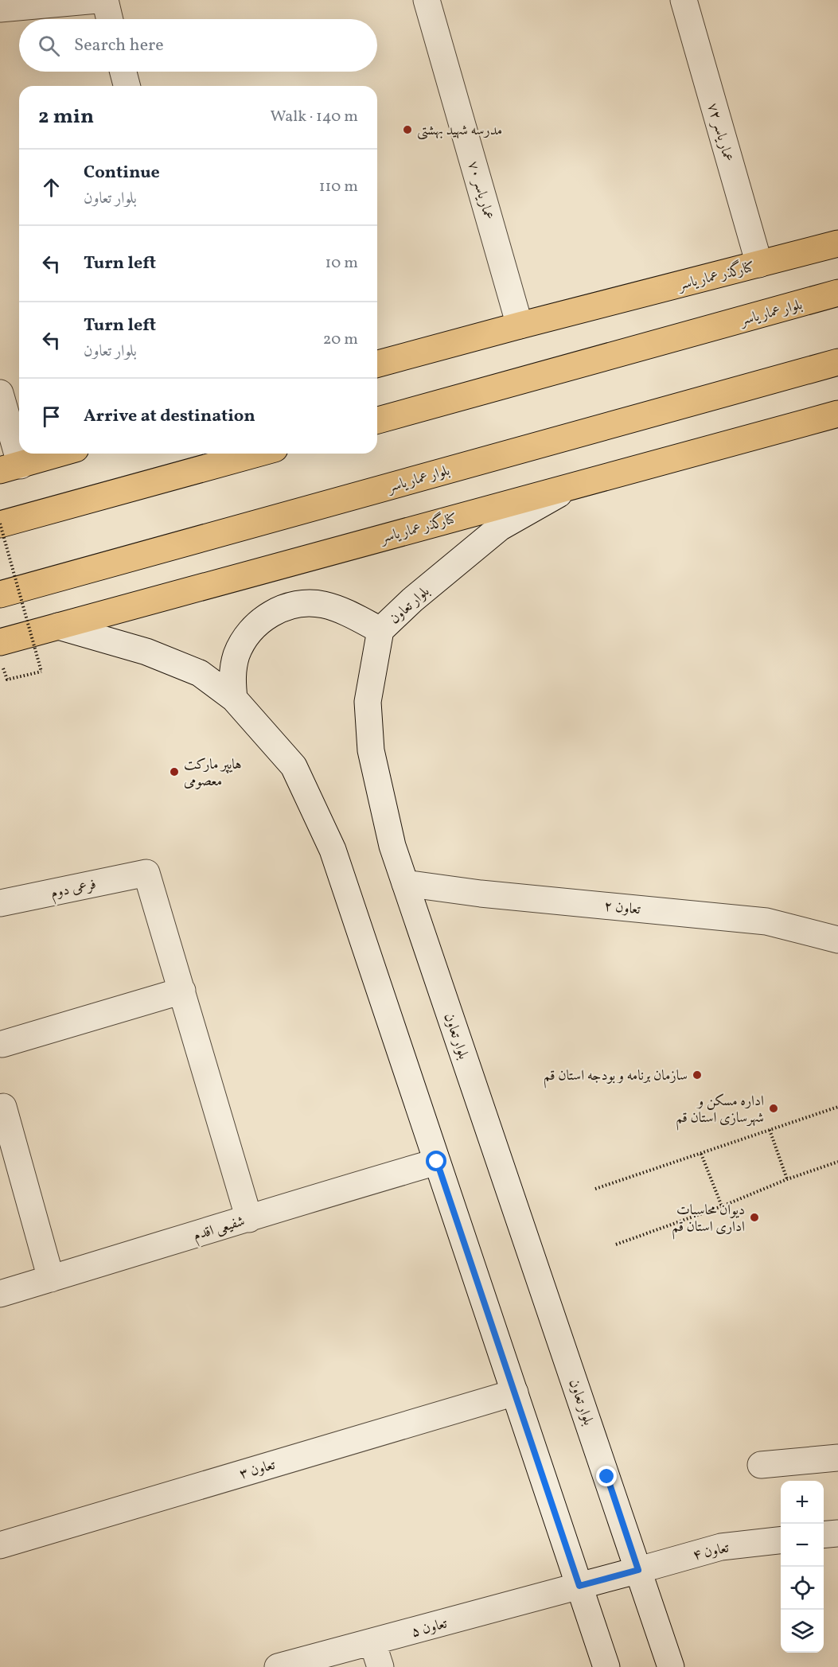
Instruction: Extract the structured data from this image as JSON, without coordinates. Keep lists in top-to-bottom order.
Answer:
{
  "streets": {
    "main road": ["کنارگذر عمار یاسر", "بلوار عمار یاسر"],
    "street": [
      "عمار یاسر ۷۲",
      "عمار یاسر ۷۰",
      "بلوار تعاون",
      "فرعی دوم",
      "تعاون ۲",
      "شفیعی اقدم",
      "تعاون ۳",
      "تعاون ۴",
      "تعاون ۵"
    ]
  },
  "crossings": [
    ["عمار یاسر ۷۲", "کنارگذر عمار یاسر"],
    ["عمار یاسر ۷۰", "کنارگذر عمار یاسر"],
    ["کنارگذر عمار یاسر", "بلوار تعاون"],
    ["بلوار تعاون", "تعاون ۲"],
    ["بلوار تعاون", "تعاون ۴"],
    ["تعاون ۴", "تعاون ۵"]
  ],
  "places": [
    "مدرسه شهید بهشتی",
    "هایپر مارکت معصومی",
    "سازمان برنامه و بودجه استان قم",
    "اداره مسکن و شهرسازی استان قم",
    "دیوان محاسبات اداری استان قم"
  ],
  "page": {
    "search": "Search here",
    "heading": ["2 min", "Walk · 140 m"],
    "list": [
      ["Continue", "بلوار تعاون", "110 m"],
      ["Turn left", "10 m"],
      ["Turn left", "بلوار تعاون", "20 m"],
      "Arrive at destination"
    ],
    "map_buttons": ["+", "−"]
  }
}
